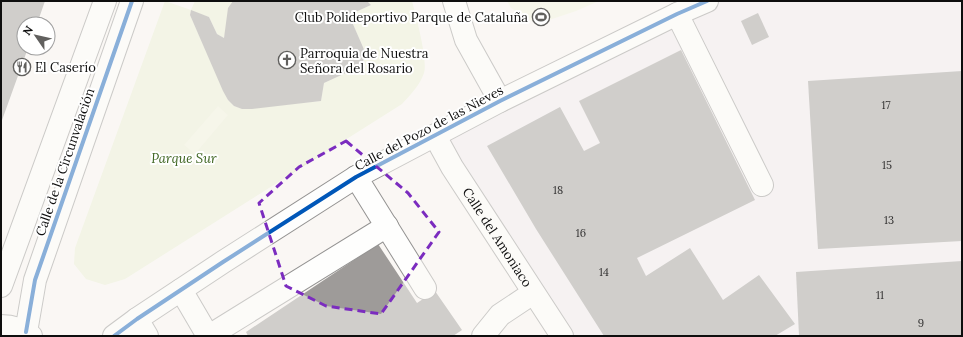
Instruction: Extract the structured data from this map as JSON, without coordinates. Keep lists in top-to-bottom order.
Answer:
{
  "streets": {
    "street": ["Calle del Pozo de las Nieves", "Calle de la Circunvalación", "Calle del Amoniaco"]
  },
  "crossings": [
    ["Calle del Pozo de las Nieves", "Calle del Amoniaco"]
  ],
  "parks": ["Parque Sur"],
  "places": {
    "sports": ["Club Polideportivo Parque de Cataluña"],
    "church": ["Parroquia de Nuestra Señora del Rosario"],
    "restaurant": ["El Caserío"]
  },
  "house_numbers": [
    "17",
    "15",
    "18",
    "13",
    "16",
    "14",
    "11",
    "9"
  ],
  "north": "top left"
}
